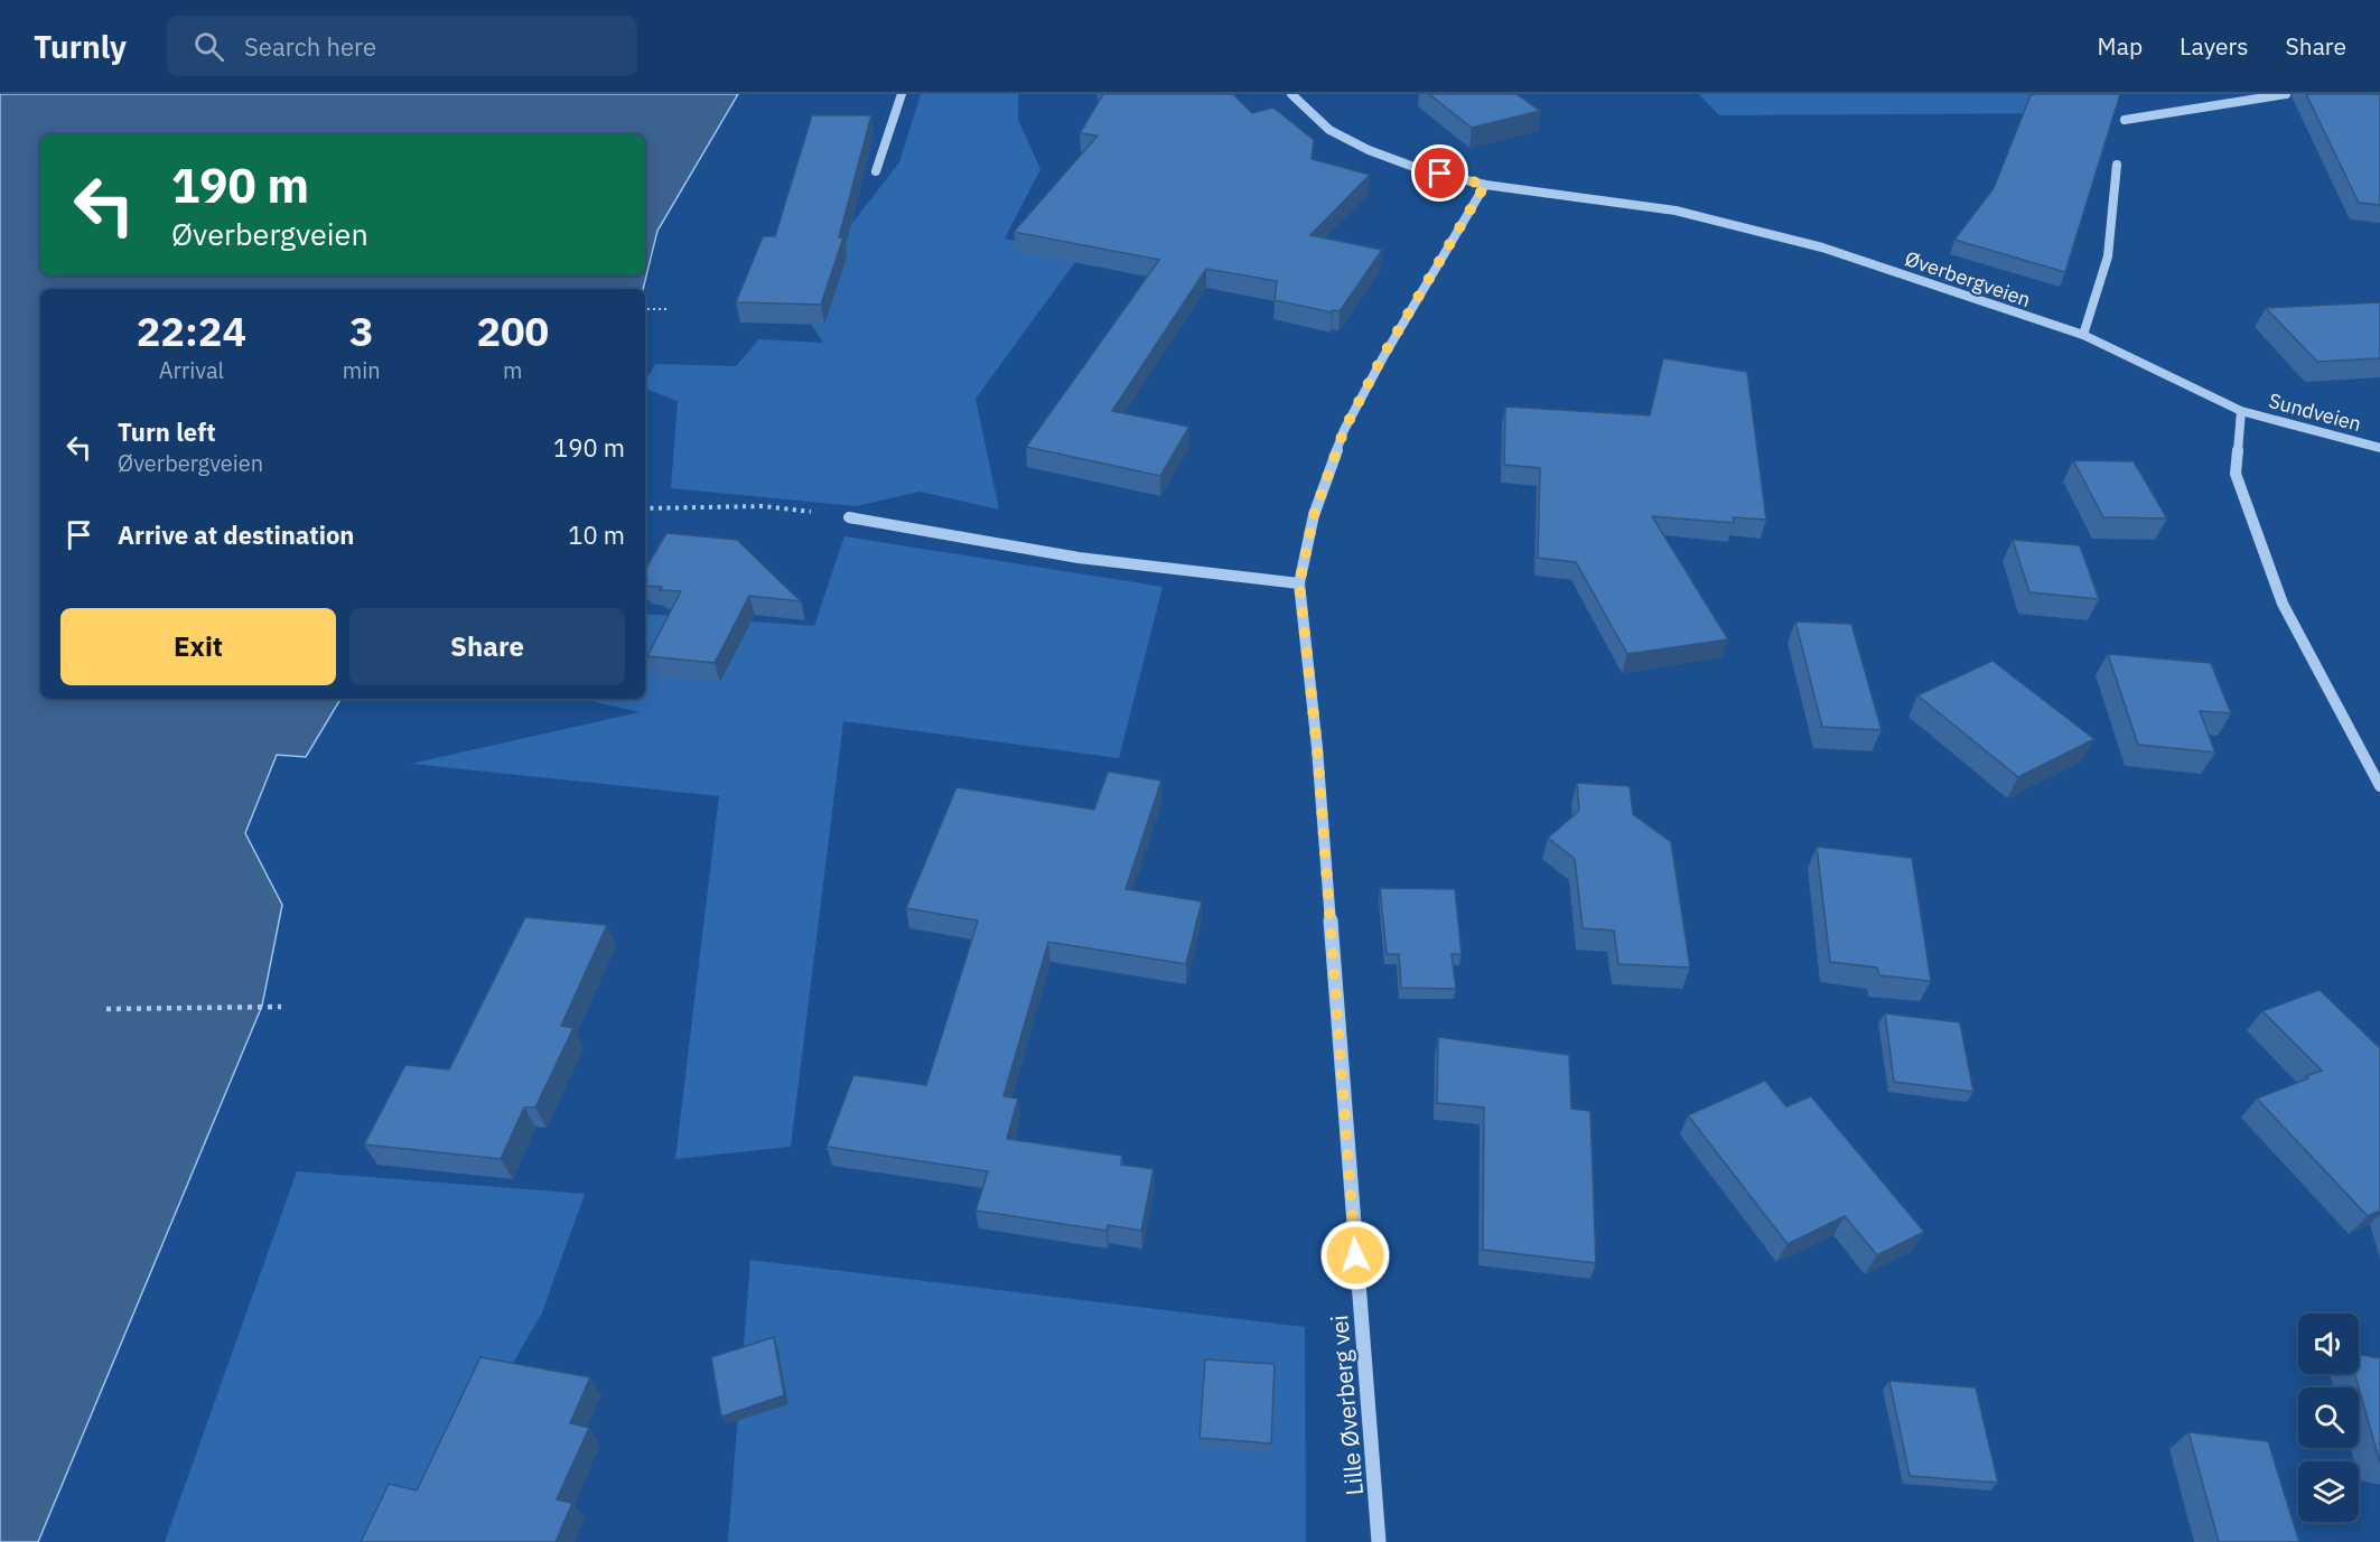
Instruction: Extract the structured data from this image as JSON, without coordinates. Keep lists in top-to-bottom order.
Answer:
{
  "streets": {
    "street": ["Øverbergveien", "Sundveien", "Lille Øverberg vei"]
  },
  "crossings": [
    ["Øverbergveien", "Sundveien"],
    ["Øverbergveien", "Lille Øverberg vei"]
  ],
  "page": {
    "header": "Turnly",
    "search": "Search here",
    "nav": ["Map", "Layers", "Share"],
    "turn": ["190 m", "Øverbergveien"],
    "eta": [
      "22:24",
      "Arrival",
      "3",
      "min",
      "200",
      "m"
    ],
    "list": [
      {
        "name": "Turn left",
        "note": "Øverbergveien",
        "value": "190 m"
      },
      {
        "name": "Arrive at destination",
        "value": "10 m"
      }
    ],
    "buttons": ["Exit", "Share"]
  }
}
